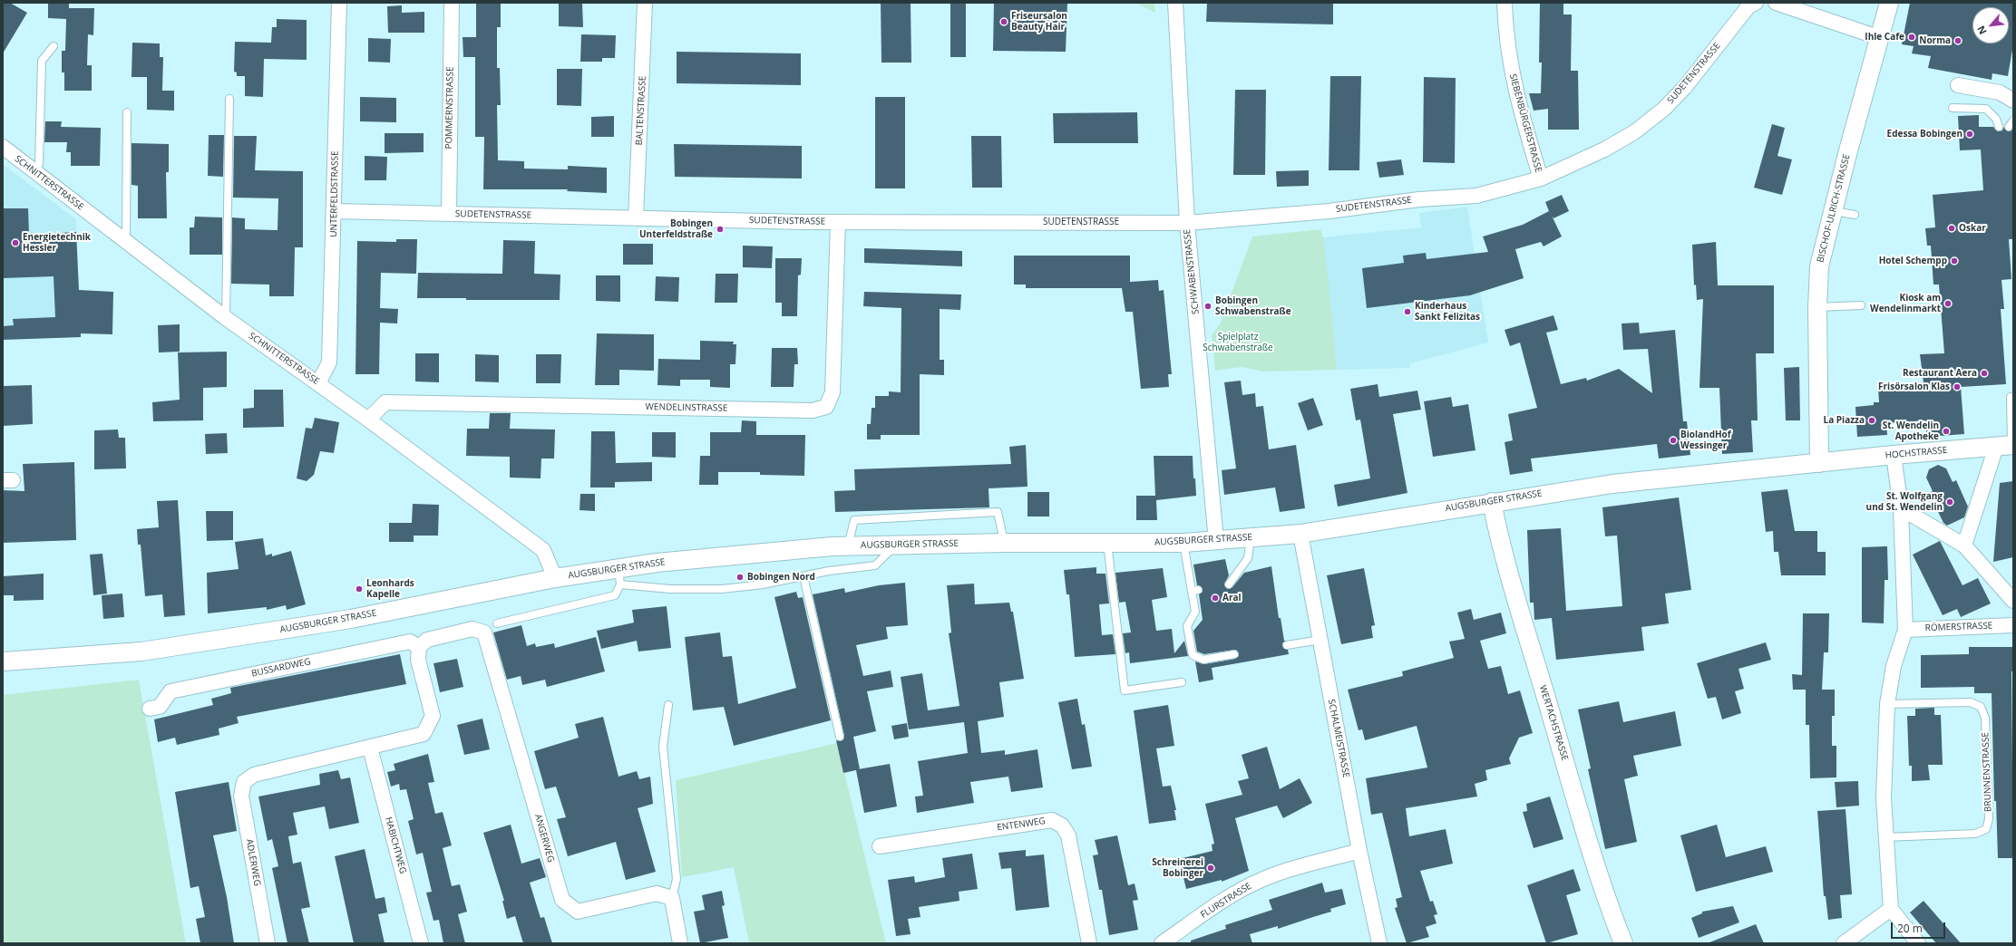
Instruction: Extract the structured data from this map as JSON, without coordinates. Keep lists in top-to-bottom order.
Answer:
{
  "streets": {
    "street": [
      "SUDETENSTRASSE",
      "POMMERNSTRASSE",
      "BALTENSTRASSE",
      "SIEBENBÜRGERSTRASSE",
      "SCHNITTERSTRASSE",
      "UNTERFELDSTRASSE",
      "BISCHOF-ULRICH-STRASSE",
      "SCHWABENSTRASSE",
      "WENDELINSTRASSE",
      "HOCHSTRASSE",
      "AUGSBURGER STRASSE",
      "RÖMERSTRASSE",
      "BUSSARDWEG",
      "WERTACHSTRASSE",
      "SCHALMEISTRASSE",
      "ENTENWEG",
      "ANGERWEG",
      "HABICHTWEG",
      "ADLERWEG",
      "FLURSTRASSE"
    ],
    "lane": ["BRUNNENSTRASSE"]
  },
  "crossings": [
    ["SUDETENSTRASSE", "POMMERNSTRASSE"],
    ["SUDETENSTRASSE", "BALTENSTRASSE"],
    ["SUDETENSTRASSE", "SIEBENBÜRGERSTRASSE"],
    ["SUDETENSTRASSE", "UNTERFELDSTRASSE"],
    ["SUDETENSTRASSE", "SCHWABENSTRASSE"],
    ["SUDETENSTRASSE", "WENDELINSTRASSE"],
    ["SCHNITTERSTRASSE", "UNTERFELDSTRASSE"],
    ["SCHNITTERSTRASSE", "WENDELINSTRASSE"],
    ["SCHNITTERSTRASSE", "AUGSBURGER STRASSE"],
    ["BISCHOF-ULRICH-STRASSE", "HOCHSTRASSE"],
    ["BISCHOF-ULRICH-STRASSE", "AUGSBURGER STRASSE"],
    ["SCHWABENSTRASSE", "AUGSBURGER STRASSE"],
    ["HOCHSTRASSE", "AUGSBURGER STRASSE"],
    ["AUGSBURGER STRASSE", "WERTACHSTRASSE"],
    ["AUGSBURGER STRASSE", "SCHALMEISTRASSE"],
    ["BUSSARDWEG", "ANGERWEG"],
    ["SCHALMEISTRASSE", "FLURSTRASSE"],
    ["HABICHTWEG", "ADLERWEG"]
  ],
  "parks": ["Spielplatz Schwabenstraße"],
  "places": [
    "Friseursalon Beauty Hair",
    "Ihle Cafe",
    "Norma",
    "Edessa Bobingen",
    "Oskar",
    "Bobingen Unterfeldstraße",
    "Energietechnik Hessler",
    "Hotel Schempp",
    "Kiosk am Wendelinmarkt",
    "Bobingen Schwabenstraße",
    "Kinderhaus Sankt Felizitas",
    "Restaurant Aera",
    "Frisörsalon Klas",
    "La Piazza",
    "St. Wendelin Apotheke",
    "BiolandHof Wessinger",
    "St. Wolfgang und St. Wendelin",
    "Bobingen Nord",
    "Leonhards Kapelle",
    "Aral",
    "Schreinerei Bobinger"
  ],
  "scale_bar": "20 m",
  "north": "bottom left"
}
